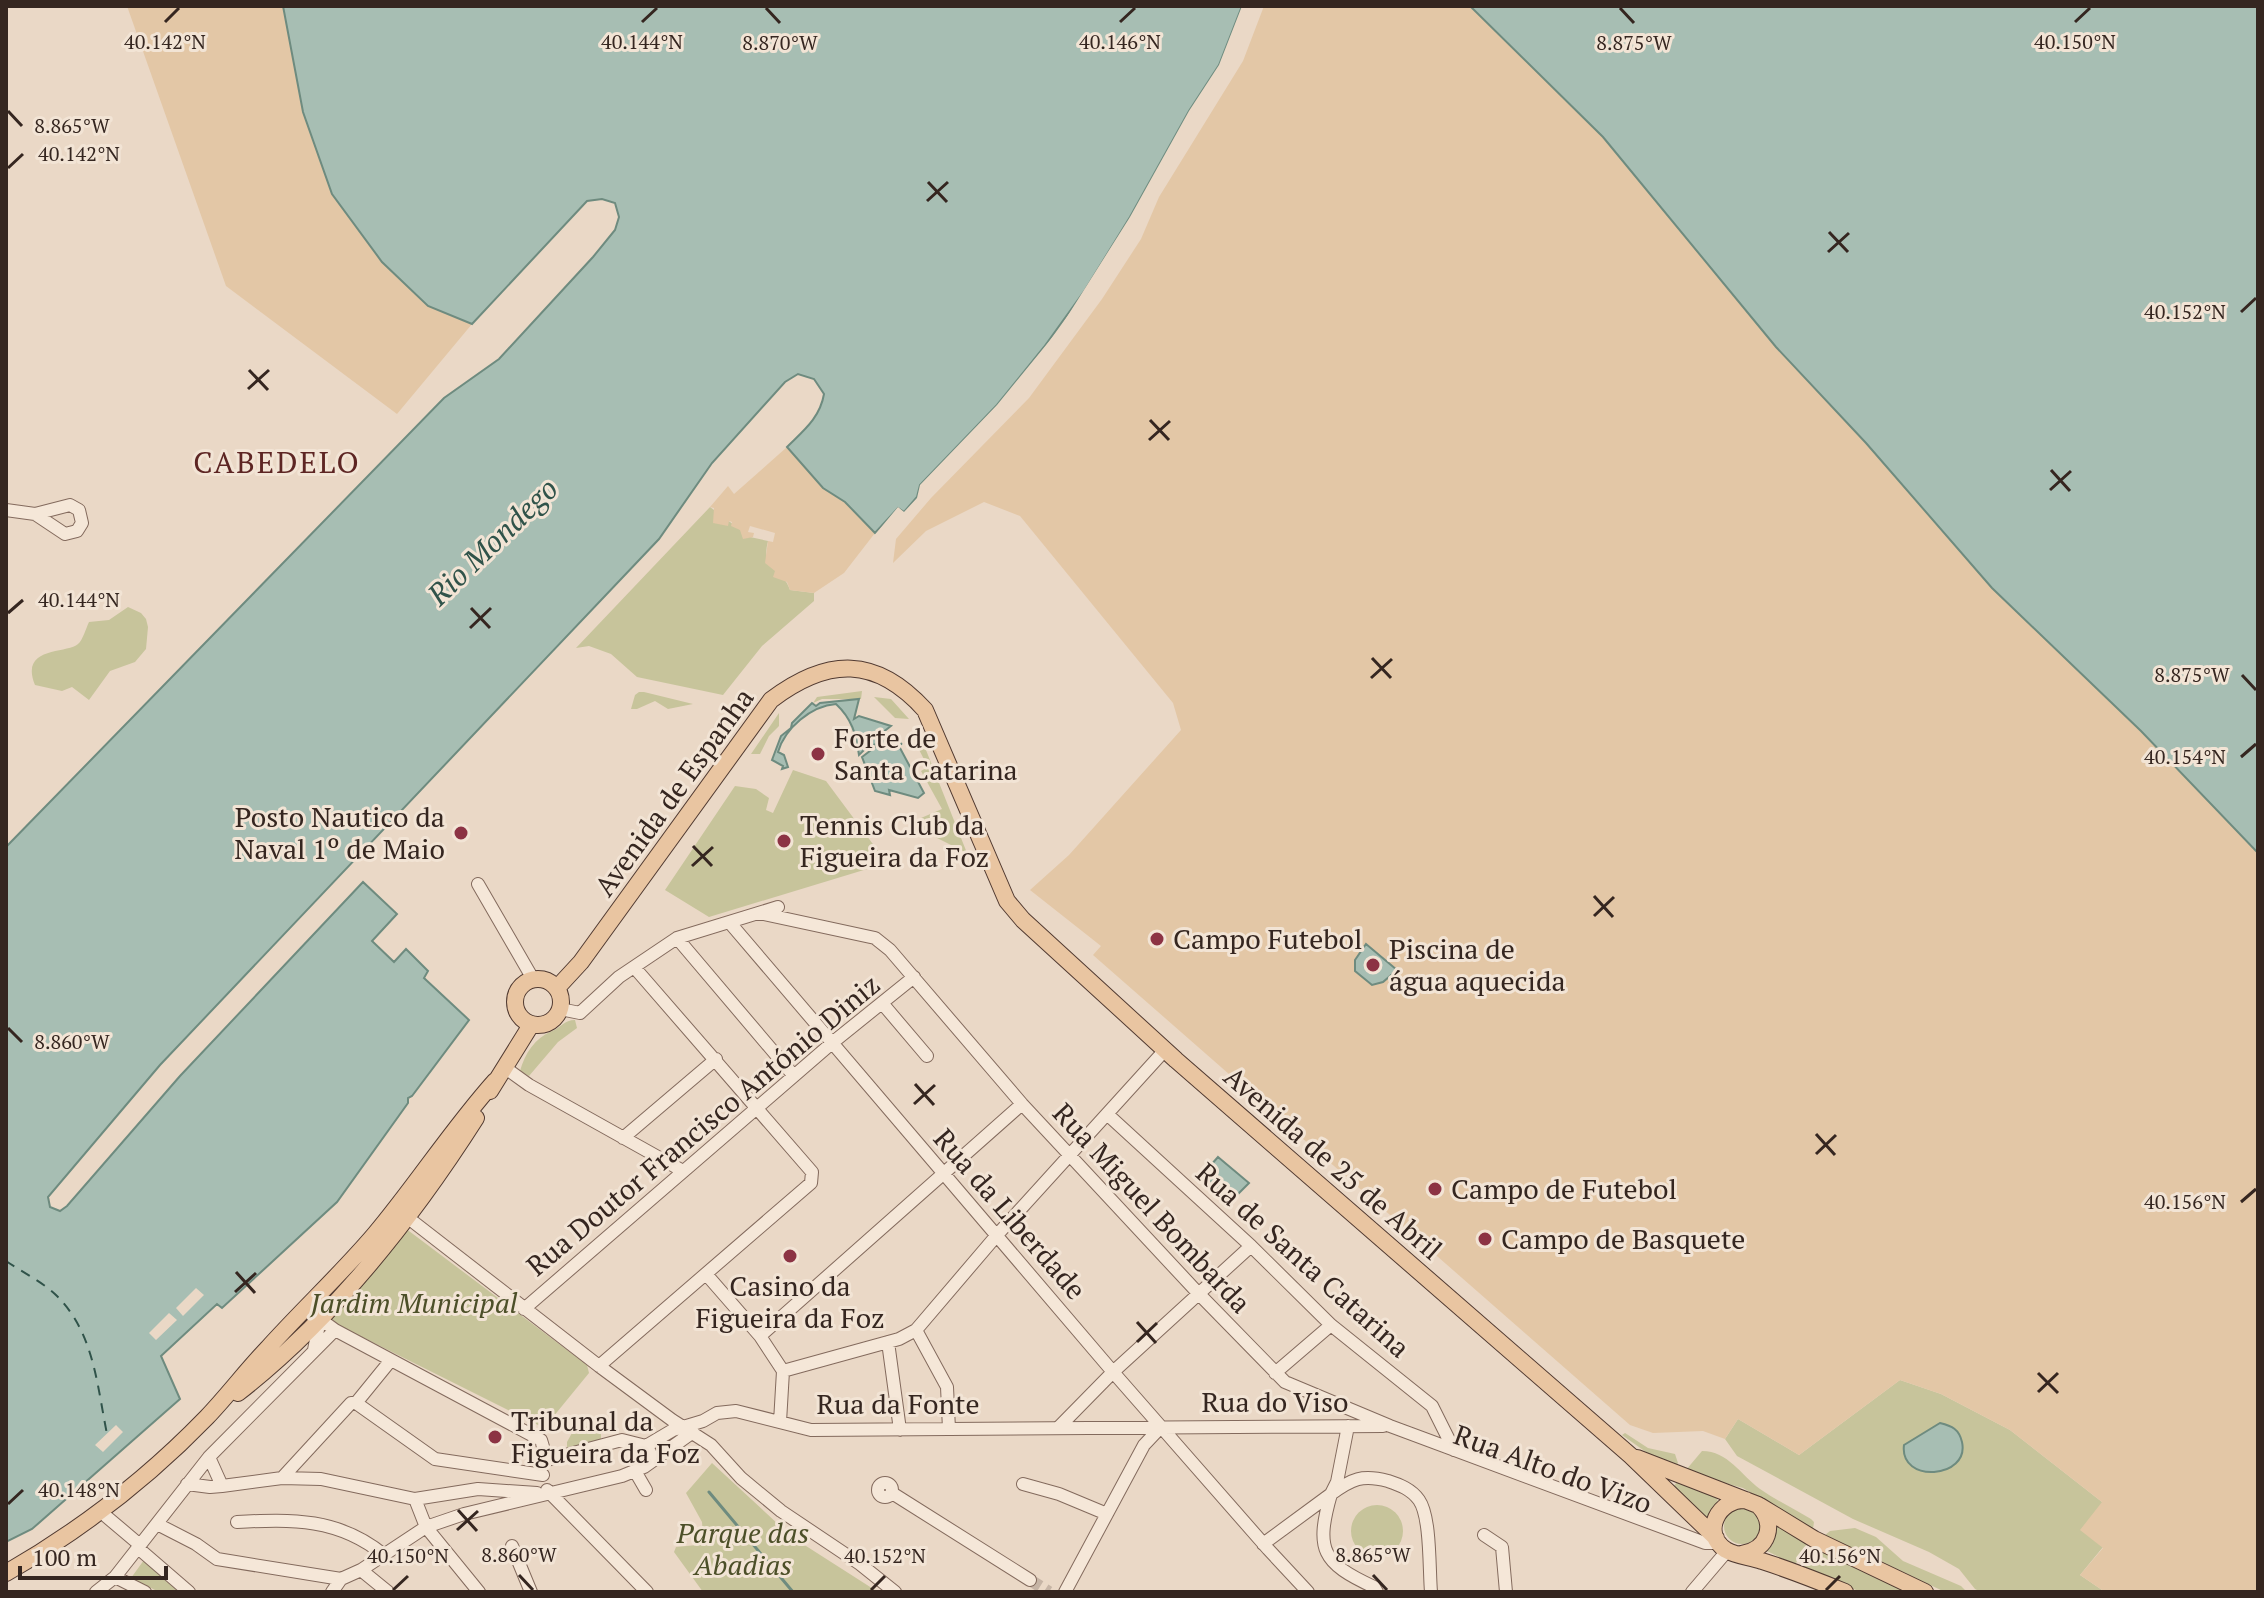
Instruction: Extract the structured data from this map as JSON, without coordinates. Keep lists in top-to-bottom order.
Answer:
{
  "streets": {
    "main road": ["Avenida de Espanha", "Avenida de 25 de Abril"],
    "street": [
      "Rua Doutor Francisco António Diniz",
      "Rua Miguel Bombarda",
      "Rua da Liberdade",
      "Rua de Santa Catarina",
      "Rua do Viso",
      "Rua da Fonte",
      "Rua Alto do Vizo"
    ]
  },
  "crossings": [
    ["Avenida de Espanha", "Avenida de 25 de Abril"],
    ["Rua Doutor Francisco António Diniz", "Rua Miguel Bombarda"],
    ["Rua Doutor Francisco António Diniz", "Rua da Liberdade"],
    ["Avenida de 25 de Abril", "Rua Miguel Bombarda"],
    ["Avenida de 25 de Abril", "Rua Alto do Vizo"],
    ["Rua Miguel Bombarda", "Rua de Santa Catarina"],
    ["Rua Miguel Bombarda", "Rua do Viso"],
    ["Rua Miguel Bombarda", "Rua Alto do Vizo"],
    ["Rua da Liberdade", "Rua do Viso"],
    ["Rua da Liberdade", "Rua da Fonte"],
    ["Rua do Viso", "Rua da Fonte"],
    ["Rua do Viso", "Rua Alto do Vizo"]
  ],
  "districts": ["CABEDELO"],
  "water": ["Rio Mondego"],
  "parks": ["Jardim Municipal", "Parque das Abadias"],
  "places": [
    "Forte de Santa Catarina",
    "Posto Nautico da Naval 1º de Maio",
    "Tennis Club da Figueira da Foz",
    "Campo Futebol",
    "Piscina de água aquecida",
    "Campo de Futebol",
    "Campo de Basquete",
    "Casino da Figueira da Foz",
    "Tribunal da Figueira da Foz"
  ],
  "scale_bar": "100 m",
  "coordinates": [
    "40.142°N",
    "40.144°N",
    "40.146°N",
    "40.150°N",
    "8.870°W",
    "8.875°W",
    "8.865°W",
    "40.152°N",
    "40.154°N",
    "8.860°W",
    "40.156°N",
    "40.148°N"
  ]
}
